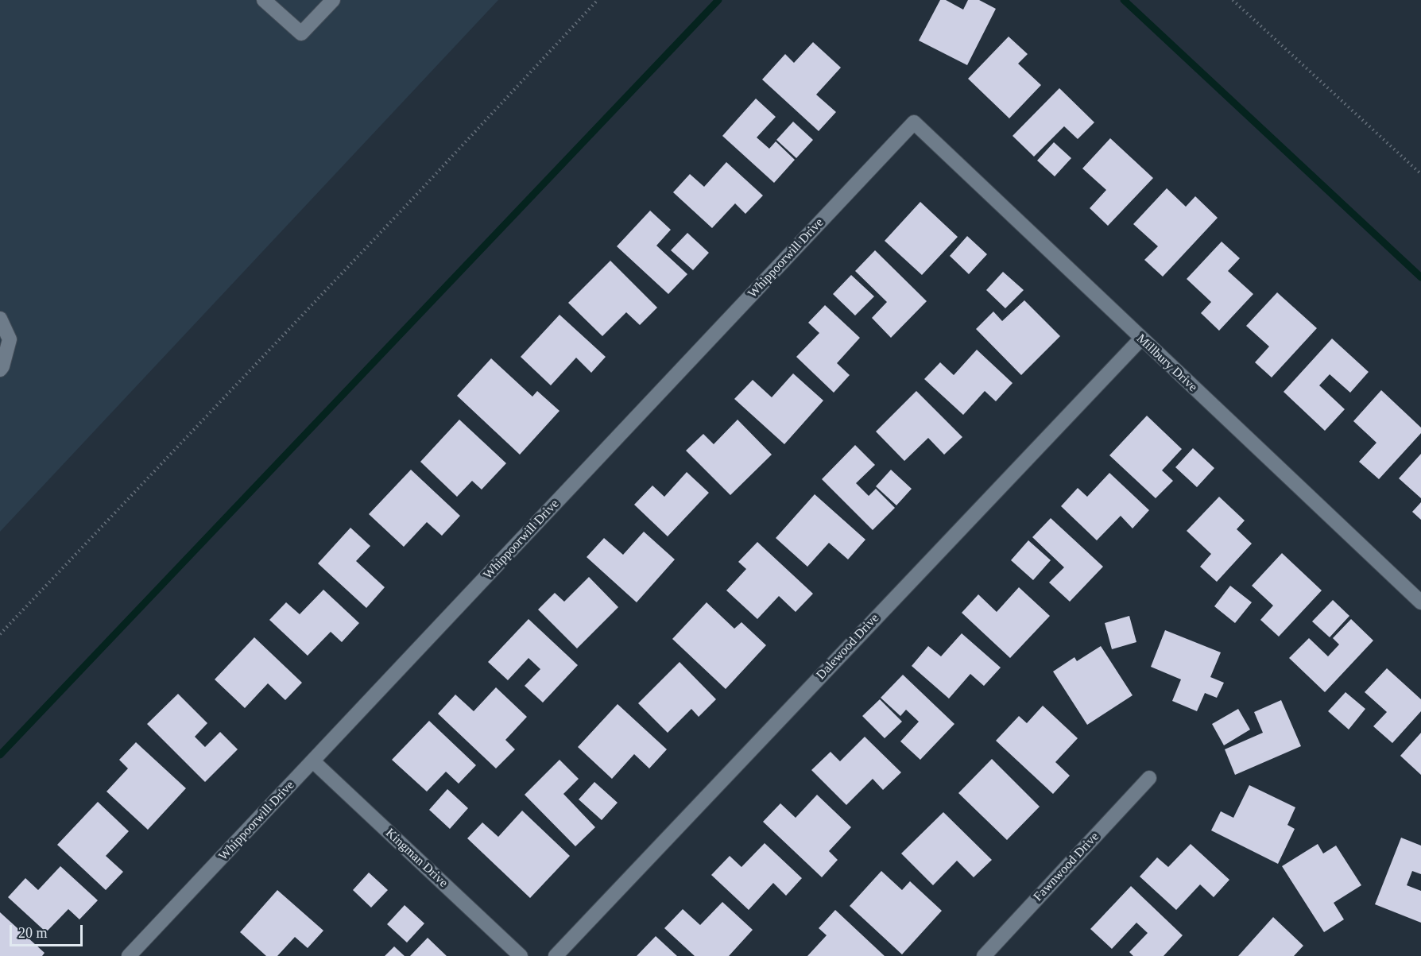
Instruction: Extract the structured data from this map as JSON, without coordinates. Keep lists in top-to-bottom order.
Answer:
{
  "streets": {
    "street": [
      "Whippoorwill Drive",
      "Millbury Drive",
      "Dalewood Drive",
      "Kingman Drive",
      "Fawnwood Drive"
    ]
  },
  "crossings": [
    ["Whippoorwill Drive", "Millbury Drive"],
    ["Whippoorwill Drive", "Kingman Drive"],
    ["Millbury Drive", "Dalewood Drive"]
  ],
  "scale_bar": "20 m"
}
